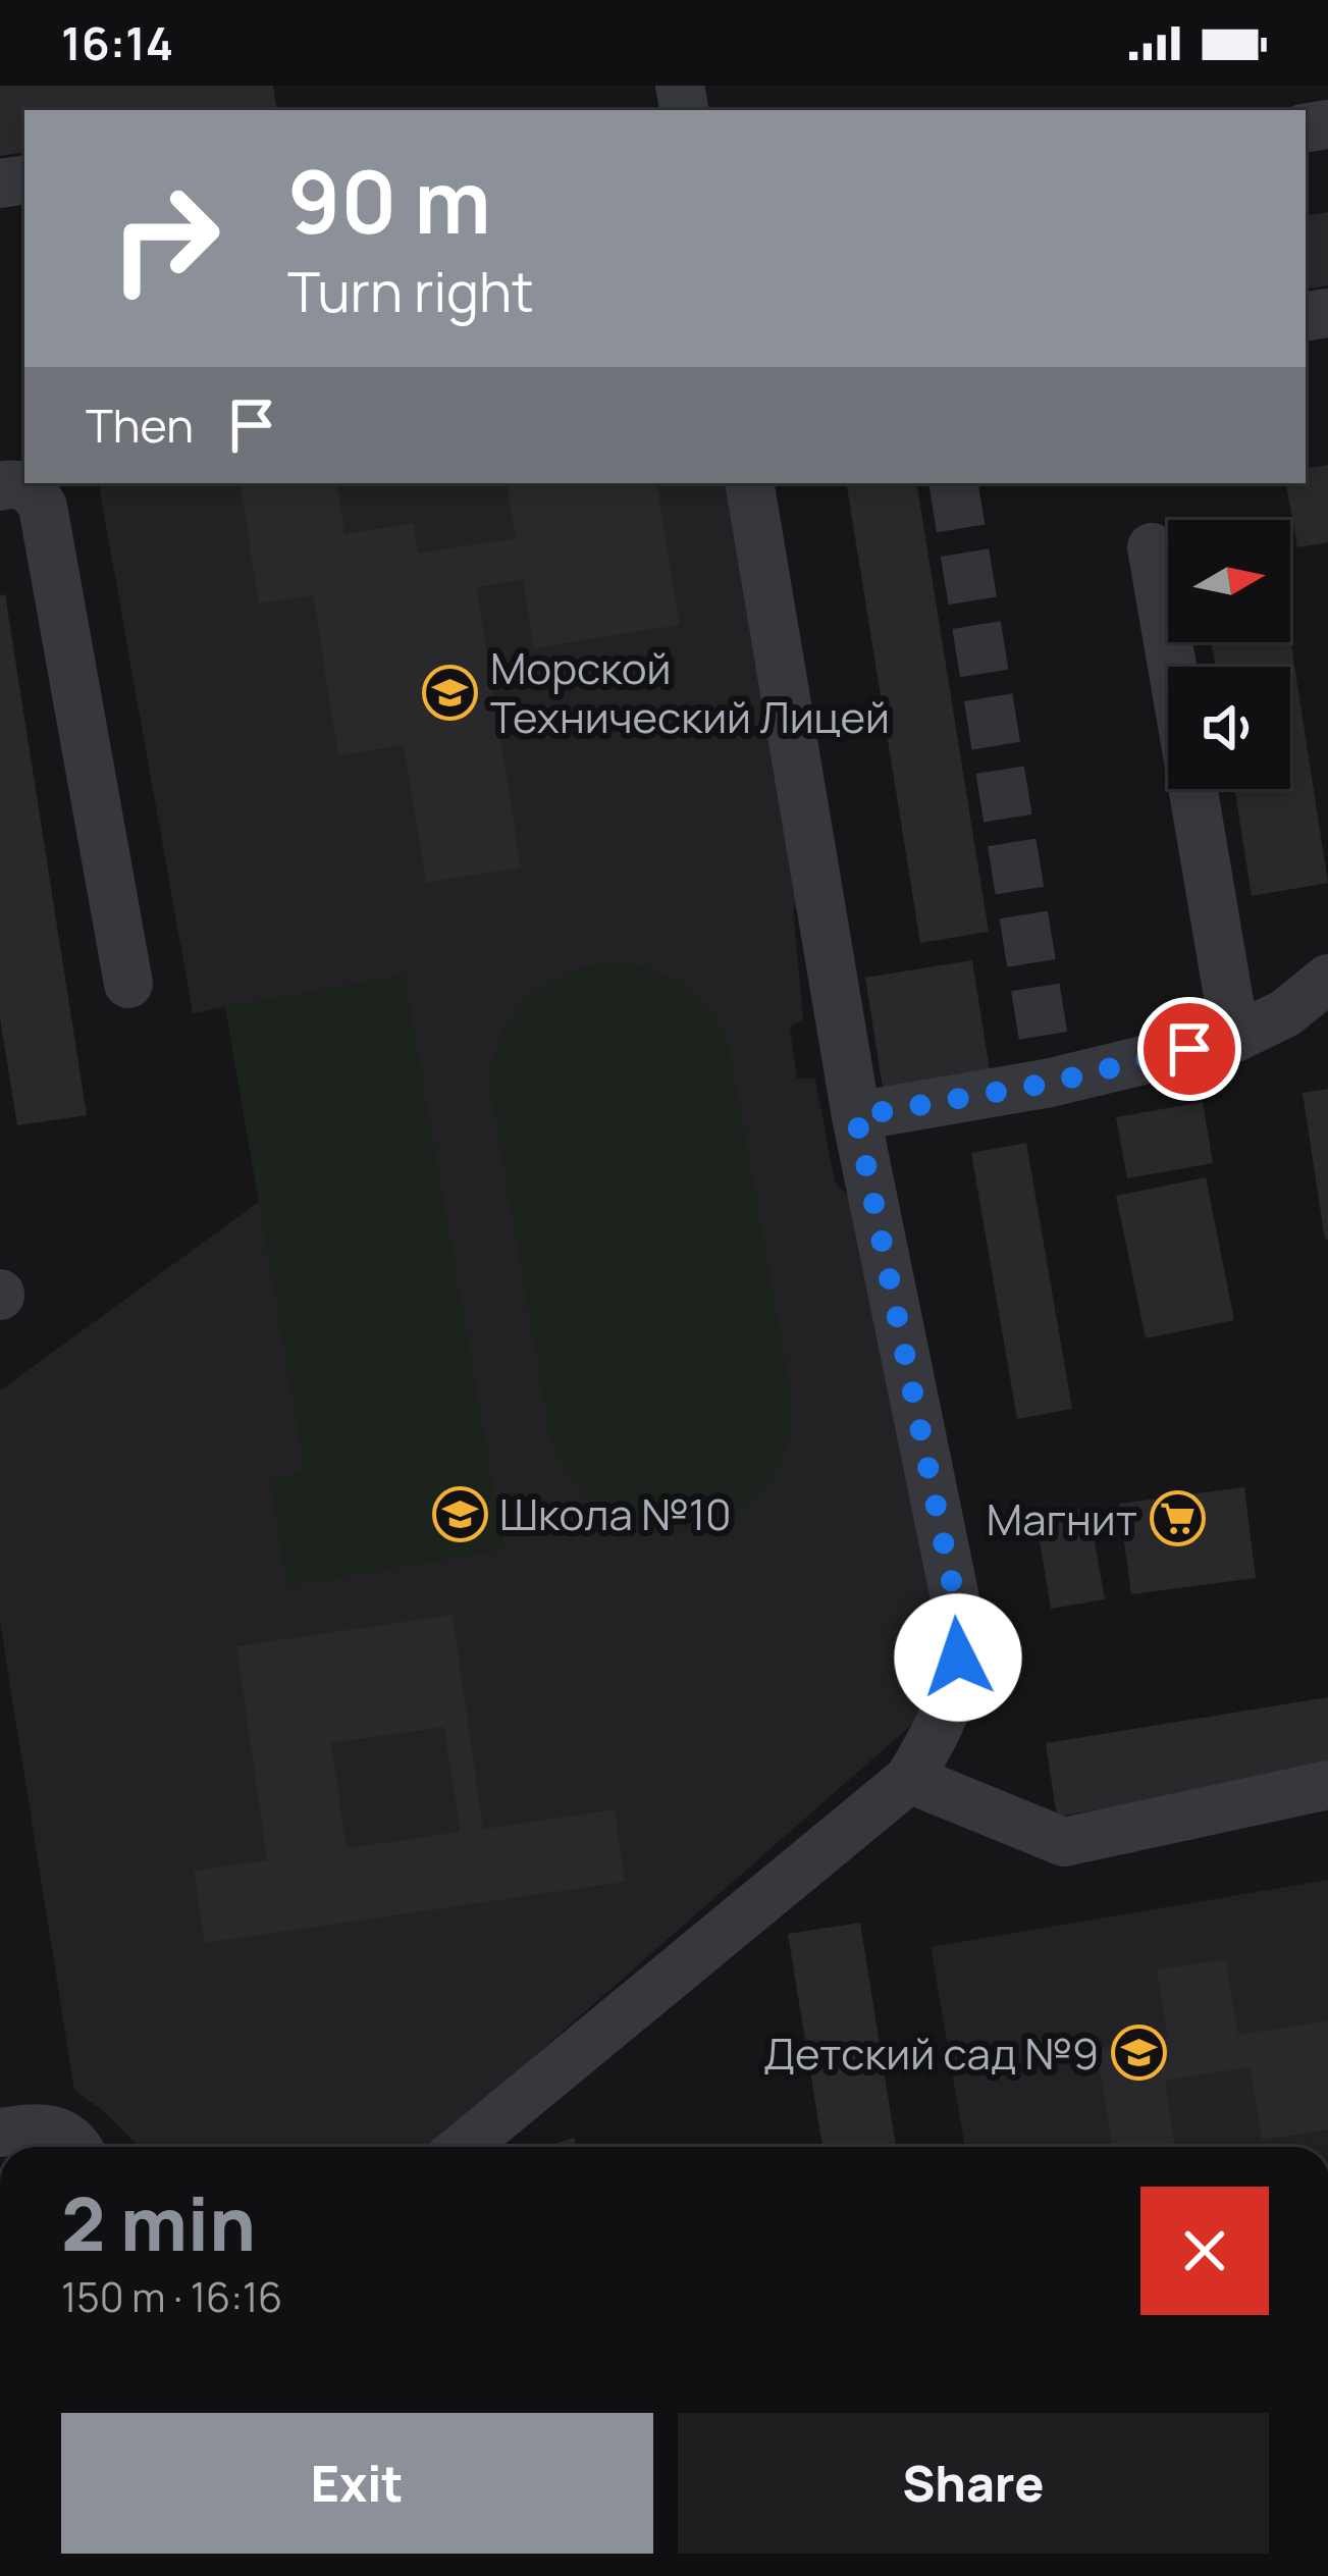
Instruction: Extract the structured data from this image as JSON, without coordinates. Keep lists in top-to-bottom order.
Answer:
{
  "places": {
    "school or university": ["Морской Технический Лицей", "Школа №10", "Детский сад №9"],
    "supermarket": ["Магнит"]
  },
  "north": "right",
  "page": {
    "status": "16:14",
    "turn": ["90 m", "Turn right"],
    "then": "Then",
    "heading": ["2 min", "150 m · 16:16"],
    "buttons": ["Exit", "Share"]
  }
}
